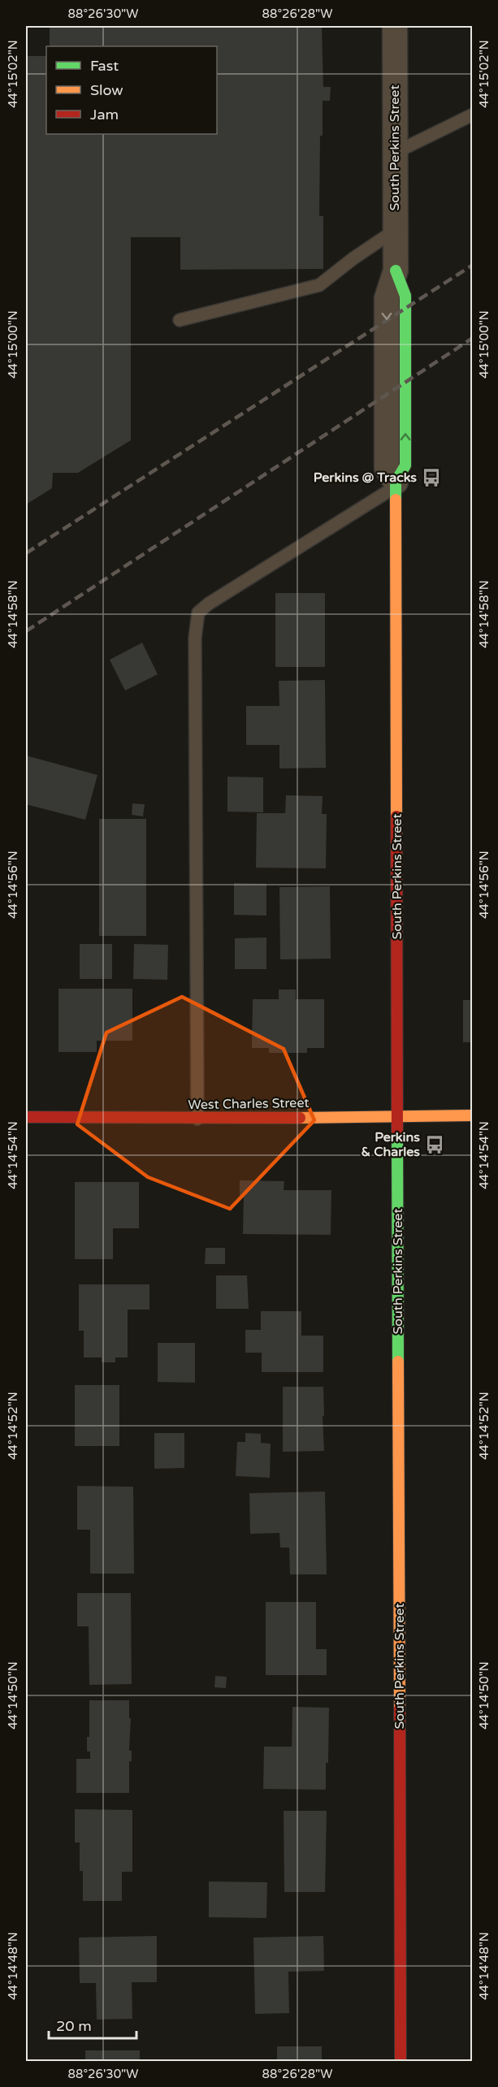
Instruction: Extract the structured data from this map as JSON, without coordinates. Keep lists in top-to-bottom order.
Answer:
{
  "streets": {
    "street": ["South Perkins Street", "West Charles Street"]
  },
  "crossings": [
    ["South Perkins Street", "West Charles Street"]
  ],
  "places": {
    "bus stop": ["Perkins @ Tracks", "Perkins & Charles"]
  },
  "legend": ["Fast", "Slow", "Jam"],
  "scale_bar": "20 m",
  "coordinates": [
    "88°26'30\"W",
    "88°26'28\"W",
    "44°15'02\"N",
    "44°15'00\"N",
    "44°14'58\"N",
    "44°14'56\"N",
    "44°14'54\"N",
    "44°14'52\"N",
    "44°14'50\"N",
    "44°14'48\"N"
  ]
}
